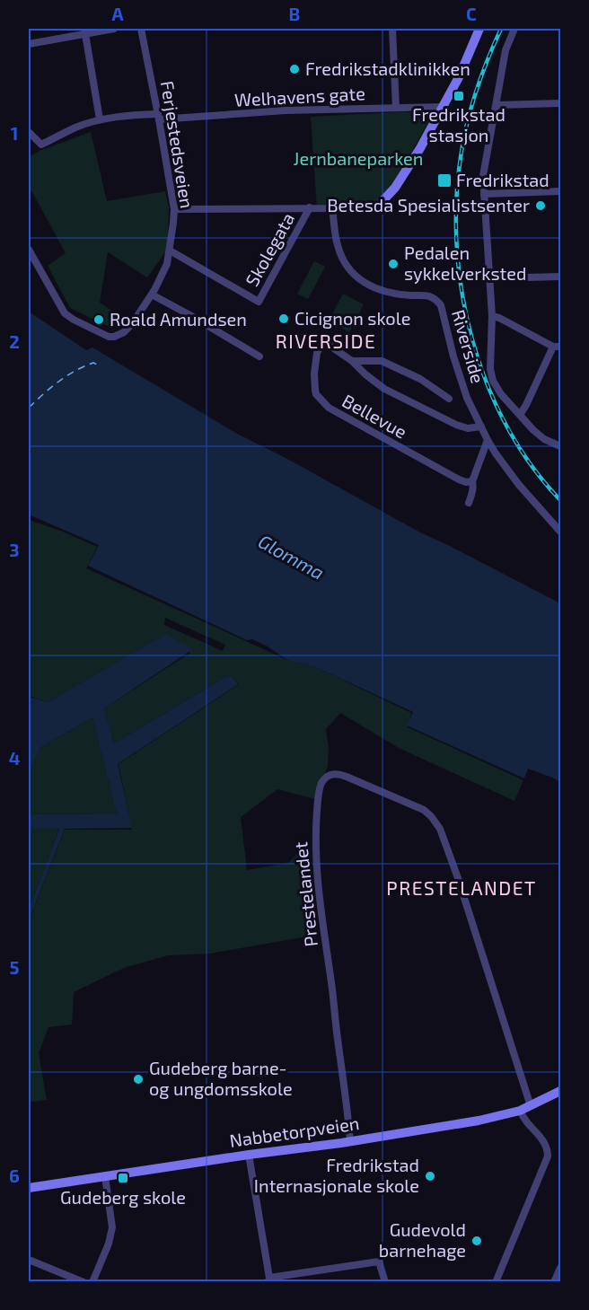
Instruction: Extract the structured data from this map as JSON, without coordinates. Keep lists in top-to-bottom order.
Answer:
{
  "streets": {
    "street": [
      "Welhavens gate",
      "Ferjestedsveien",
      "Skolegata",
      "Riverside",
      "Bellevue",
      "Prestelandet",
      "Nabbetorpveien"
    ]
  },
  "crossings": [
    ["Welhavens gate", "Ferjestedsveien"],
    ["Ferjestedsveien", "Skolegata"],
    ["Prestelandet", "Nabbetorpveien"]
  ],
  "districts": ["RIVERSIDE", "PRESTELANDET"],
  "water": ["Glomma"],
  "parks": ["Jernbaneparken"],
  "places": {
    "other": [
      "Fredrikstadklinikken",
      "Betesda Spesialistsenter",
      "Pedalen sykkelverksted",
      "Cicignon skole",
      "Roald Amundsen",
      "Gudeberg barne- og ungdomsskole",
      "Fredrikstad Internasjonale skole",
      "Gudevold barnehage"
    ],
    "transit": ["Fredrikstad stasjon", "Fredrikstad", "Gudeberg skole"]
  },
  "grid": {
    "columns": ["A", "B", "C"],
    "rows": [
      "1",
      "2",
      "3",
      "4",
      "5",
      "6"
    ]
  }
}
